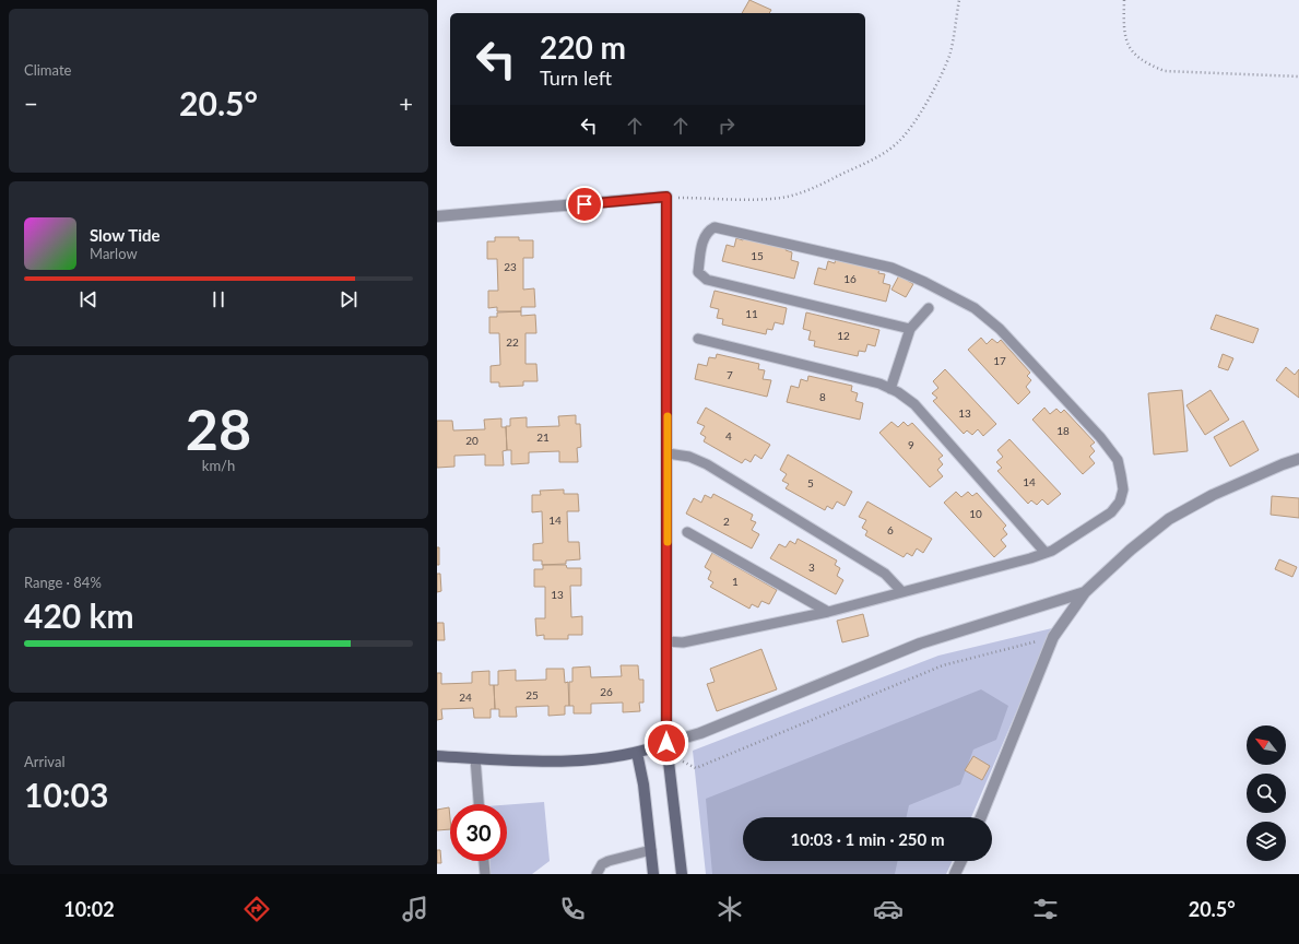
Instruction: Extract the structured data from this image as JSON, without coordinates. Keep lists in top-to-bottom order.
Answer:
{
  "house_numbers": [
    "15",
    "23",
    "16",
    "11",
    "12",
    "22",
    "17",
    "7",
    "8",
    "13",
    "18",
    "4",
    "21",
    "20",
    "9",
    "14",
    "5",
    "10",
    "14",
    "2",
    "6",
    "3",
    "1",
    "13",
    "26",
    "25",
    "24"
  ],
  "north": "top left",
  "page": {
    "tile": [
      "Climate",
      ["28", "km/h"],
      ["Range · 84%", "420 km"],
      ["Arrival", "10:03"]
    ],
    "turn": ["220 m", "Turn left"],
    "heat": ["−", "20.5°", "+"],
    "song": ["Slow Tide", "Marlow"],
    "limit": "30",
    "trip": "10:03 · 1 min · 250 m",
    "tabs": ["10:02", "20.5°"]
  }
}
